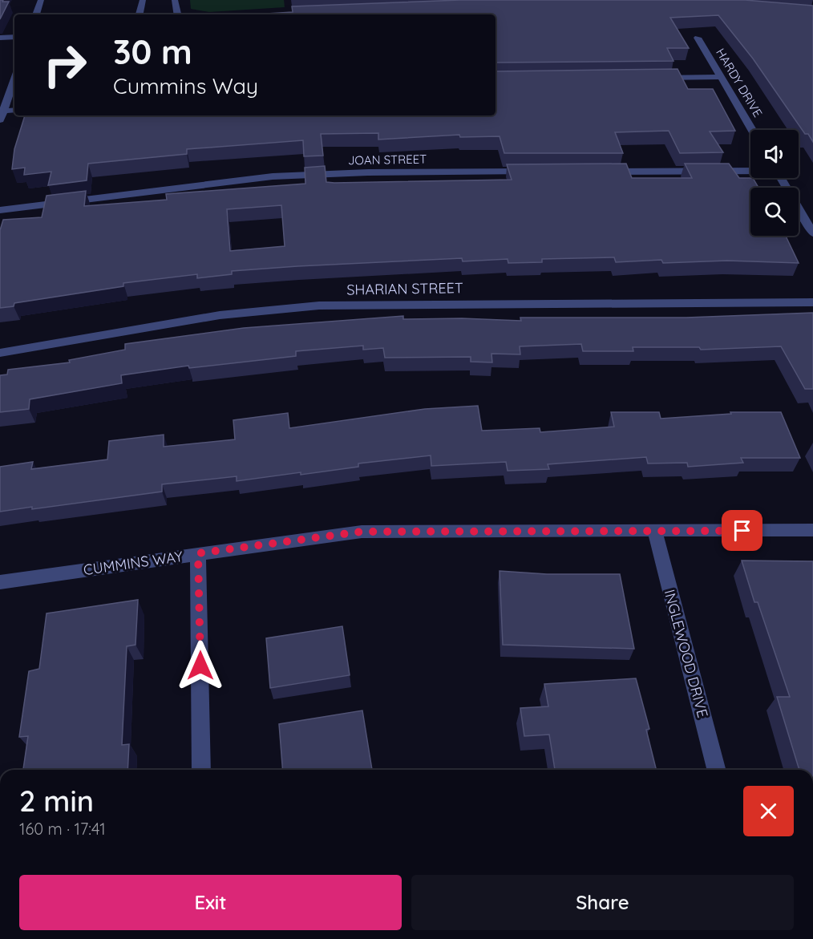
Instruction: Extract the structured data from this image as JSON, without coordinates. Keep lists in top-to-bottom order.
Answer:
{
  "streets": {
    "street": [
      "HARDY DRIVE",
      "JOAN STREET",
      "SHARIAN STREET",
      "CUMMINS WAY",
      "INGLEWOOD DRIVE"
    ]
  },
  "crossings": [
    ["CUMMINS WAY", "INGLEWOOD DRIVE"]
  ],
  "page": {
    "turn": ["30 m", "Cummins Way"],
    "heading": ["2 min", "160 m · 17:41"],
    "buttons": ["Exit", "Share"]
  }
}
